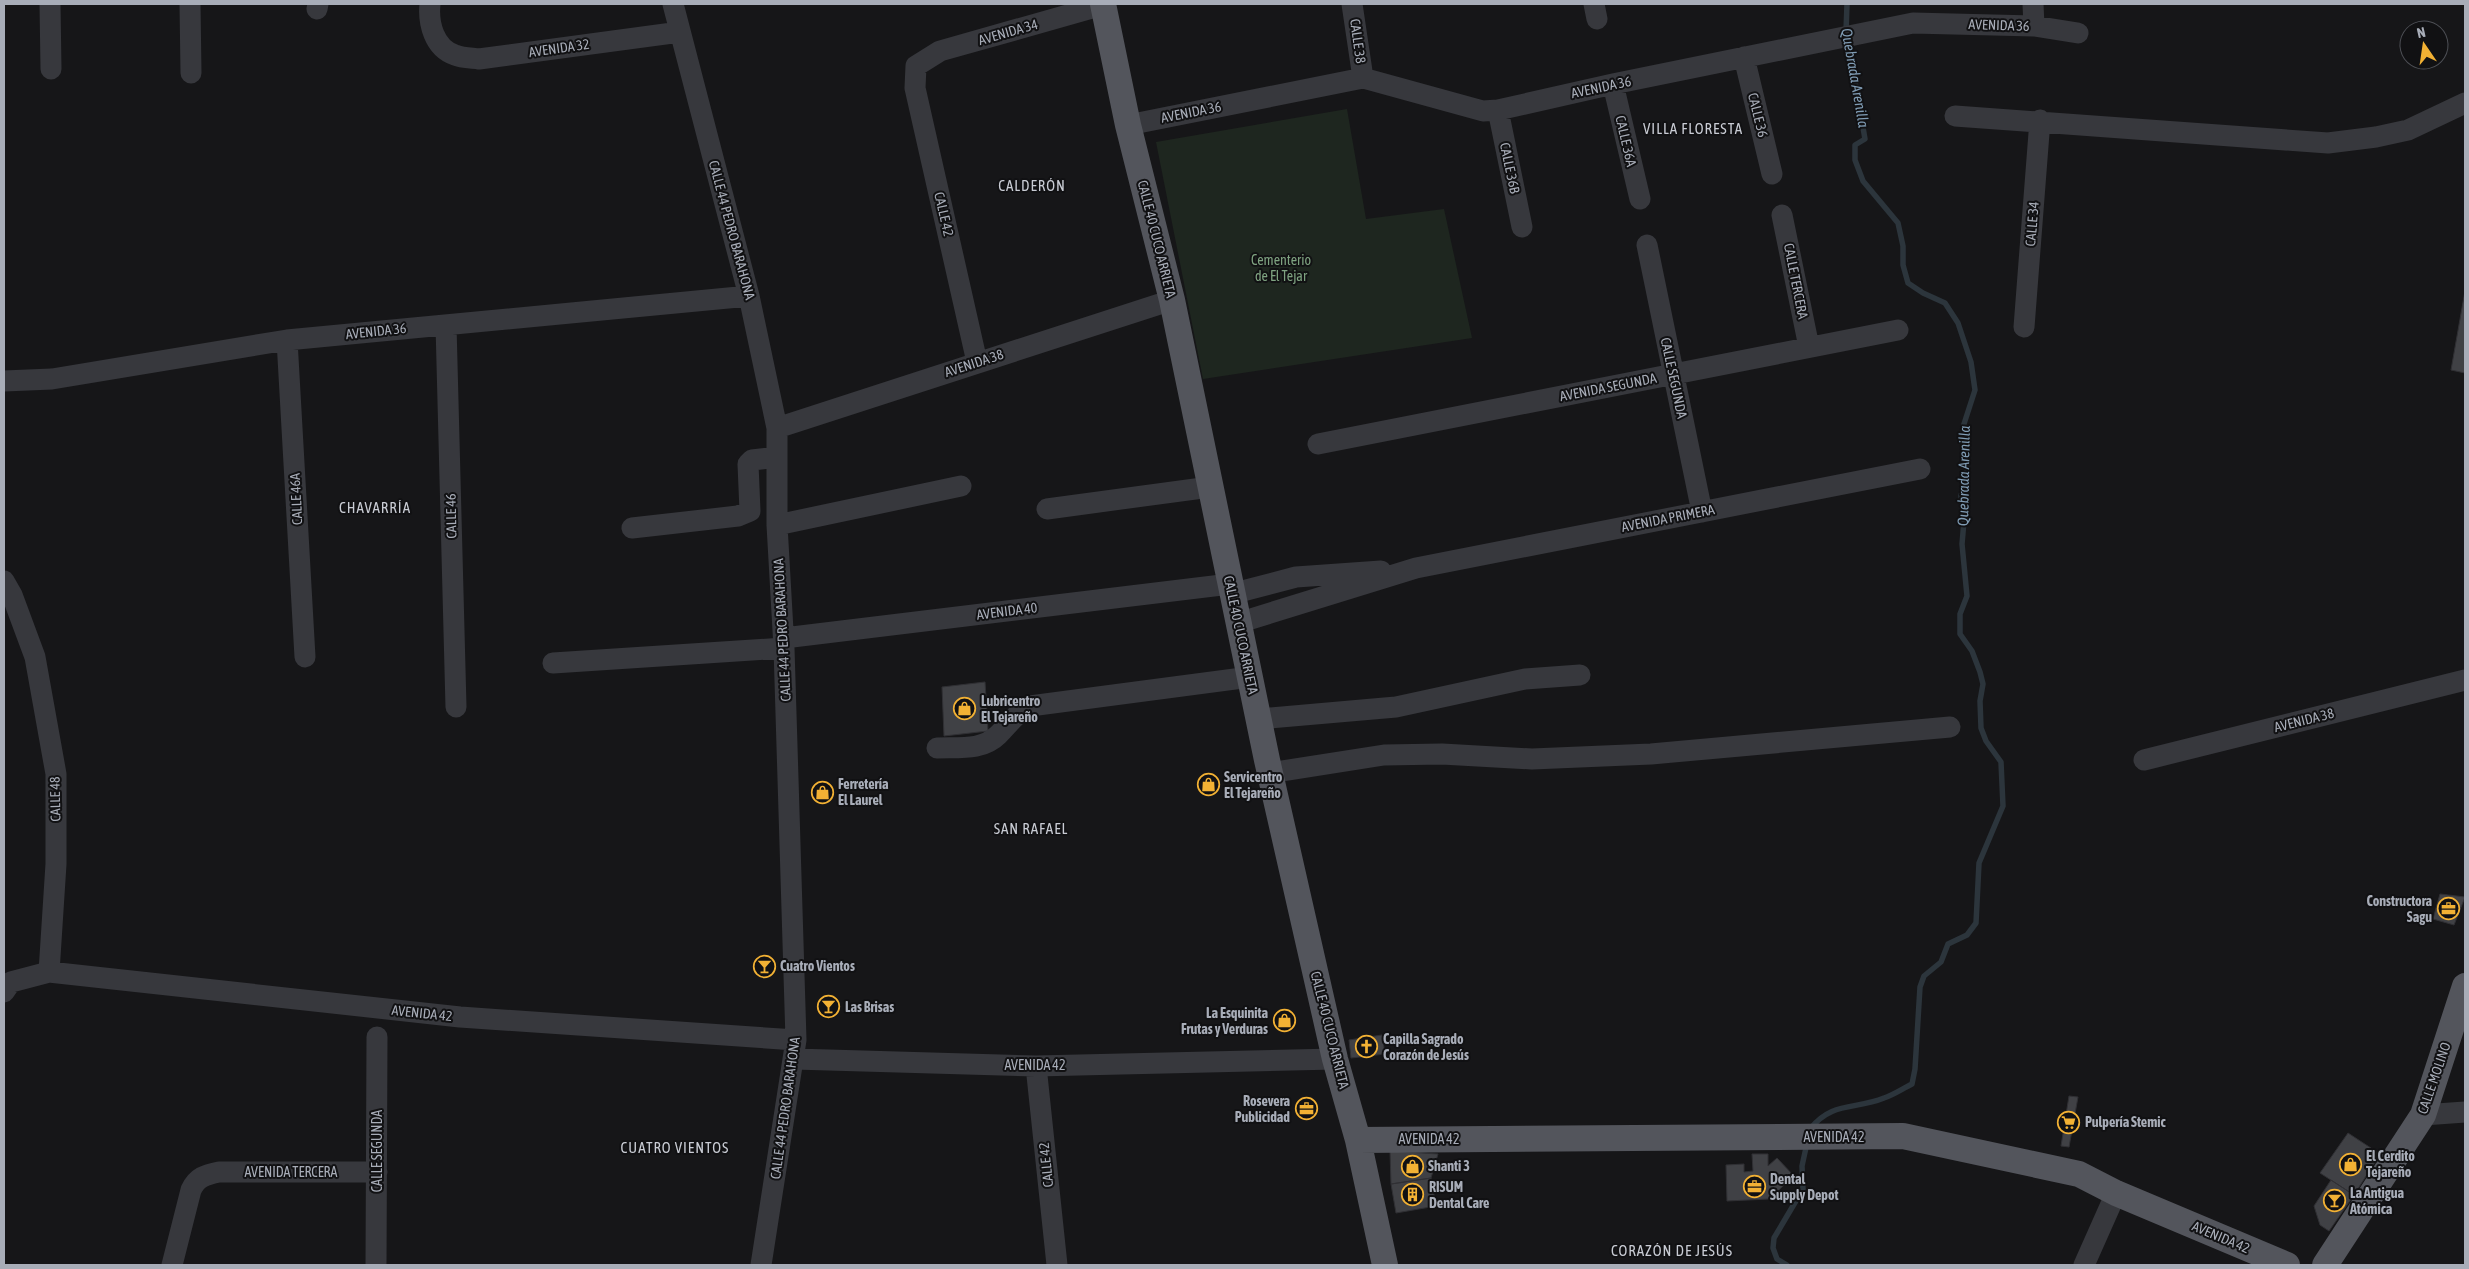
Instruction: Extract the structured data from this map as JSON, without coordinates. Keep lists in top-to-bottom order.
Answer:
{
  "streets": {
    "main road": ["CALLE 40 CUCO ARRIETA", "AVENIDA 42", "CALLE MOLINO"],
    "street": [
      "AVENIDA 36",
      "AVENIDA 34",
      "CALLE 38",
      "AVENIDA 32",
      "CALLE 36",
      "CALLE 36A",
      "CALLE 36B",
      "CALLE 42",
      "CALLE 34",
      "CALLE 44 PEDRO BARAHONA",
      "CALLE TERCERA",
      "AVENIDA 38",
      "CALLE SEGUNDA",
      "AVENIDA SEGUNDA",
      "CALLE 46A",
      "CALLE 46",
      "AVENIDA PRIMERA",
      "AVENIDA 40",
      "CALLE 48",
      "AVENIDA TERCERA"
    ]
  },
  "crossings": [
    ["AVENIDA 36", "CALLE 38"],
    ["AVENIDA 36", "CALLE 36"],
    ["AVENIDA 36", "CALLE 36A"],
    ["AVENIDA 36", "CALLE 36B"],
    ["AVENIDA 36", "CALLE 44 PEDRO BARAHONA"],
    ["AVENIDA 36", "CALLE 40 CUCO ARRIETA"],
    ["AVENIDA 36", "CALLE 46A"],
    ["AVENIDA 36", "CALLE 46"],
    ["AVENIDA 34", "CALLE 42"],
    ["AVENIDA 34", "CALLE 40 CUCO ARRIETA"],
    ["AVENIDA 32", "CALLE 44 PEDRO BARAHONA"],
    ["CALLE 42", "AVENIDA 38"],
    ["CALLE 42", "AVENIDA 42"],
    ["CALLE 44 PEDRO BARAHONA", "AVENIDA 38"],
    ["CALLE 44 PEDRO BARAHONA", "AVENIDA 40"],
    ["CALLE 44 PEDRO BARAHONA", "AVENIDA 42"],
    ["CALLE 40 CUCO ARRIETA", "AVENIDA 38"],
    ["CALLE 40 CUCO ARRIETA", "AVENIDA PRIMERA"],
    ["CALLE 40 CUCO ARRIETA", "AVENIDA 40"],
    ["CALLE 40 CUCO ARRIETA", "AVENIDA 42"],
    ["CALLE TERCERA", "AVENIDA SEGUNDA"],
    ["CALLE SEGUNDA", "AVENIDA SEGUNDA"],
    ["CALLE SEGUNDA", "AVENIDA PRIMERA"],
    ["CALLE SEGUNDA", "AVENIDA TERCERA"],
    ["AVENIDA PRIMERA", "AVENIDA 40"],
    ["CALLE 48", "AVENIDA 42"]
  ],
  "districts": [
    "VILLA FLORESTA",
    "CALDERÓN",
    "CHAVARRÍA",
    "SAN RAFAEL",
    "CUATRO VIENTOS",
    "CORAZÓN DE JESÚS"
  ],
  "water": ["Quebrada Arenilla"],
  "parks": ["Cementerio de El Tejar"],
  "places": {
    "shop": [
      "Lubricentro El Tejareño",
      "Servicentro El Tejareño",
      "Ferretería El Laurel",
      "La Esquinita Frutas y Verduras",
      "El Cerdito Tejareño",
      "Shanti 3"
    ],
    "office": ["Constructora Sagu", "Rosevera Publicidad", "Dental Supply Depot"],
    "bar": ["Cuatro Vientos", "Las Brisas", "La Antigua Atómica"],
    "church": ["Capilla Sagrado Corazón de Jesús"],
    "supermarket": ["Pulpería Stemic"],
    "building": ["RISUM Dental Care"]
  },
  "north": "top"
}
